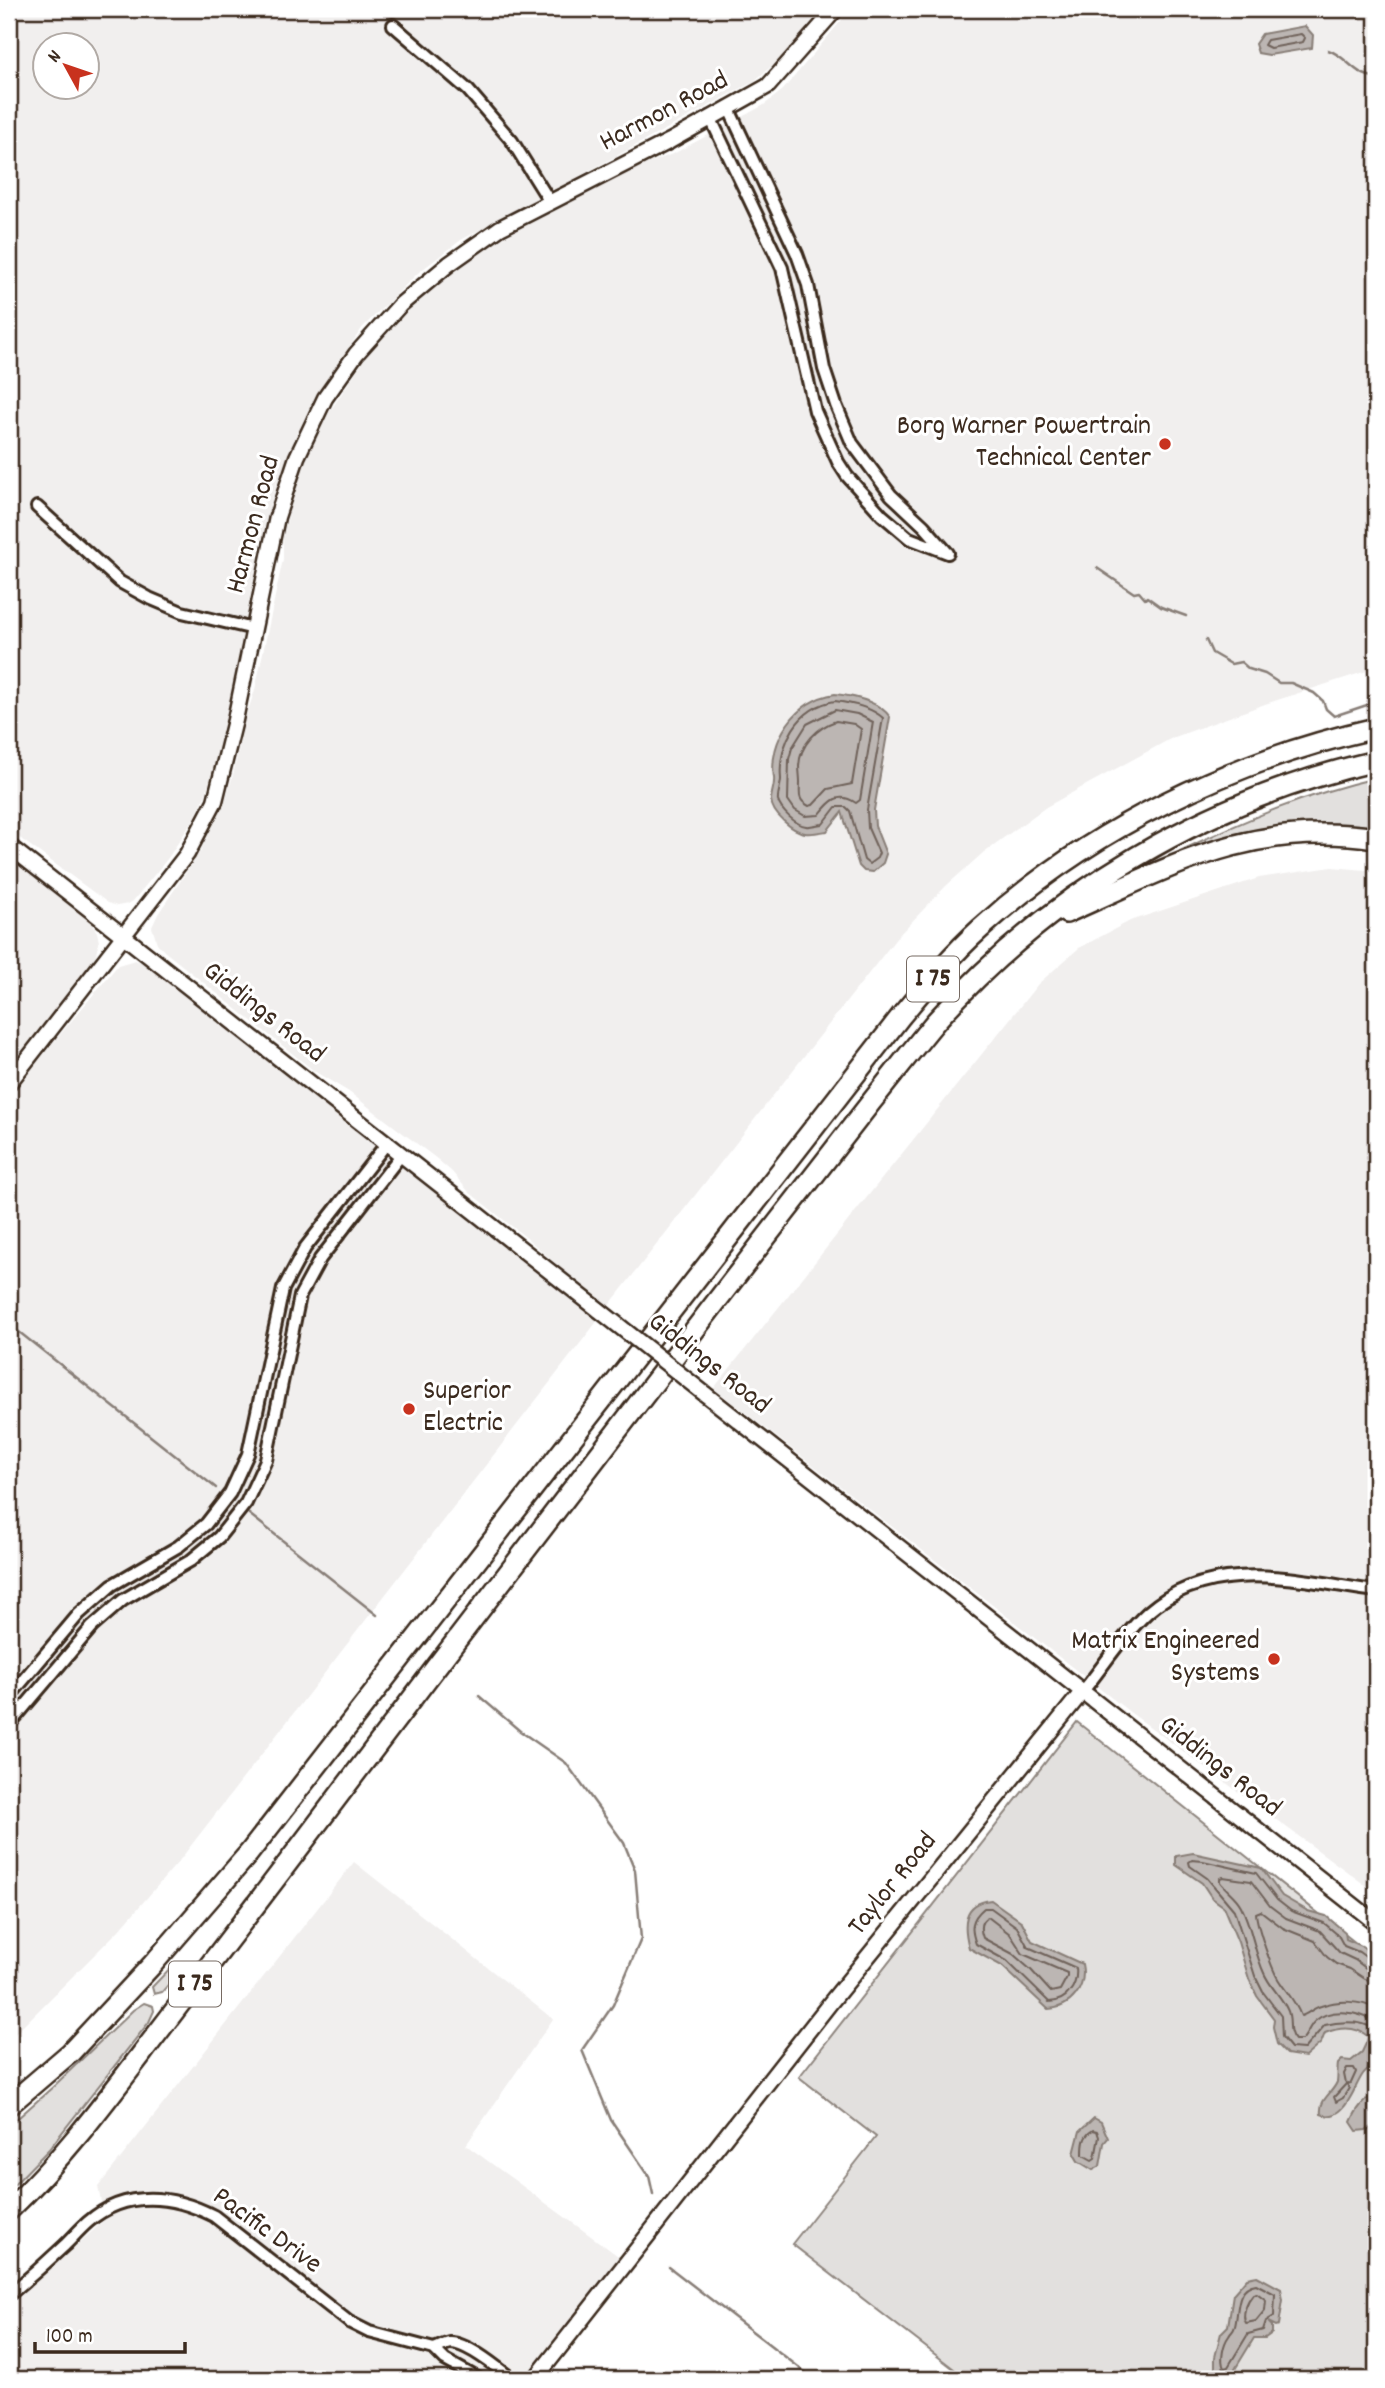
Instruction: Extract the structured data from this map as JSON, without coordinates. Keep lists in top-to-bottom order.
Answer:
{
  "streets": {
    "highway": ["I 75"],
    "street": [
      "Harmon Road",
      "Giddings Road",
      "Taylor Road",
      "Pacific Drive"
    ]
  },
  "crossings": [
    ["Harmon Road", "Giddings Road"],
    ["Giddings Road", "Taylor Road"]
  ],
  "places": ["Borg Warner Powertrain Technical Center", "Superior Electric", "Matrix Engineered Systems"],
  "scale_bar": "100 m",
  "north": "top left"
}
